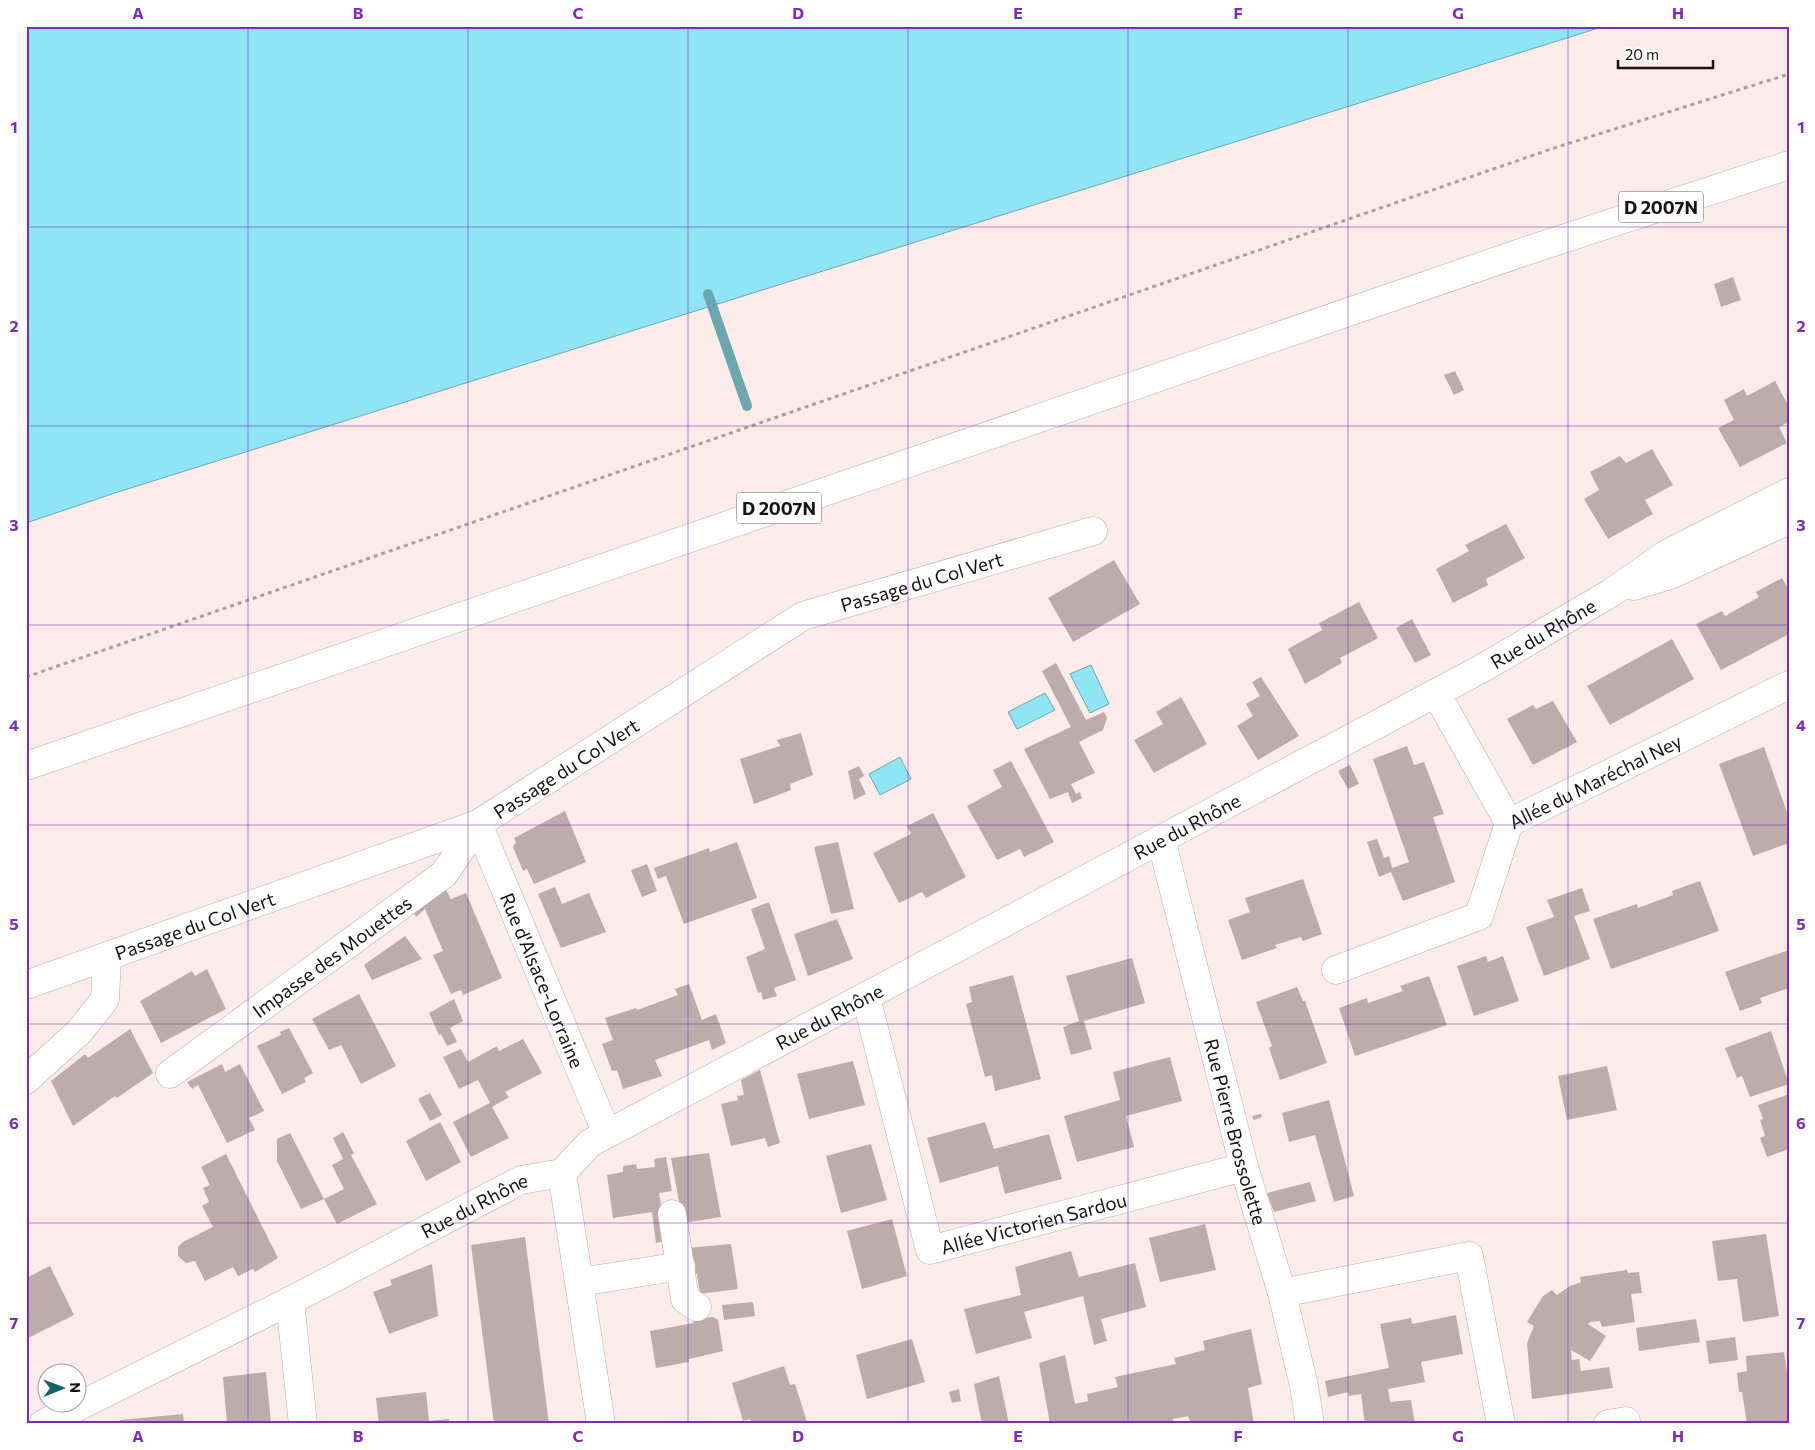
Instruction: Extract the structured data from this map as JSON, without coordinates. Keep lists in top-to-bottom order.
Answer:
{
  "streets": {
    "street": [
      "D 2007N",
      "Passage du Col Vert",
      "Rue du Rhône",
      "Allée du Maréchal Ney",
      "Impasse des Mouettes",
      "Rue d'Alsace-Lorraine",
      "Rue Pierre Brossolette",
      "Allée Victorien Sardou"
    ]
  },
  "crossings": [
    ["Passage du Col Vert", "Impasse des Mouettes"],
    ["Passage du Col Vert", "Rue d'Alsace-Lorraine"],
    ["Rue du Rhône", "Allée du Maréchal Ney"],
    ["Rue du Rhône", "Rue d'Alsace-Lorraine"],
    ["Rue du Rhône", "Rue Pierre Brossolette"],
    ["Rue du Rhône", "Allée Victorien Sardou"],
    ["Impasse des Mouettes", "Rue d'Alsace-Lorraine"],
    ["Rue Pierre Brossolette", "Allée Victorien Sardou"]
  ],
  "scale_bar": "20 m",
  "north": "right",
  "grid": {
    "columns": [
      "A",
      "B",
      "C",
      "D",
      "E",
      "F",
      "G",
      "H"
    ],
    "rows": [
      "1",
      "2",
      "3",
      "4",
      "5",
      "6",
      "7"
    ]
  }
}
